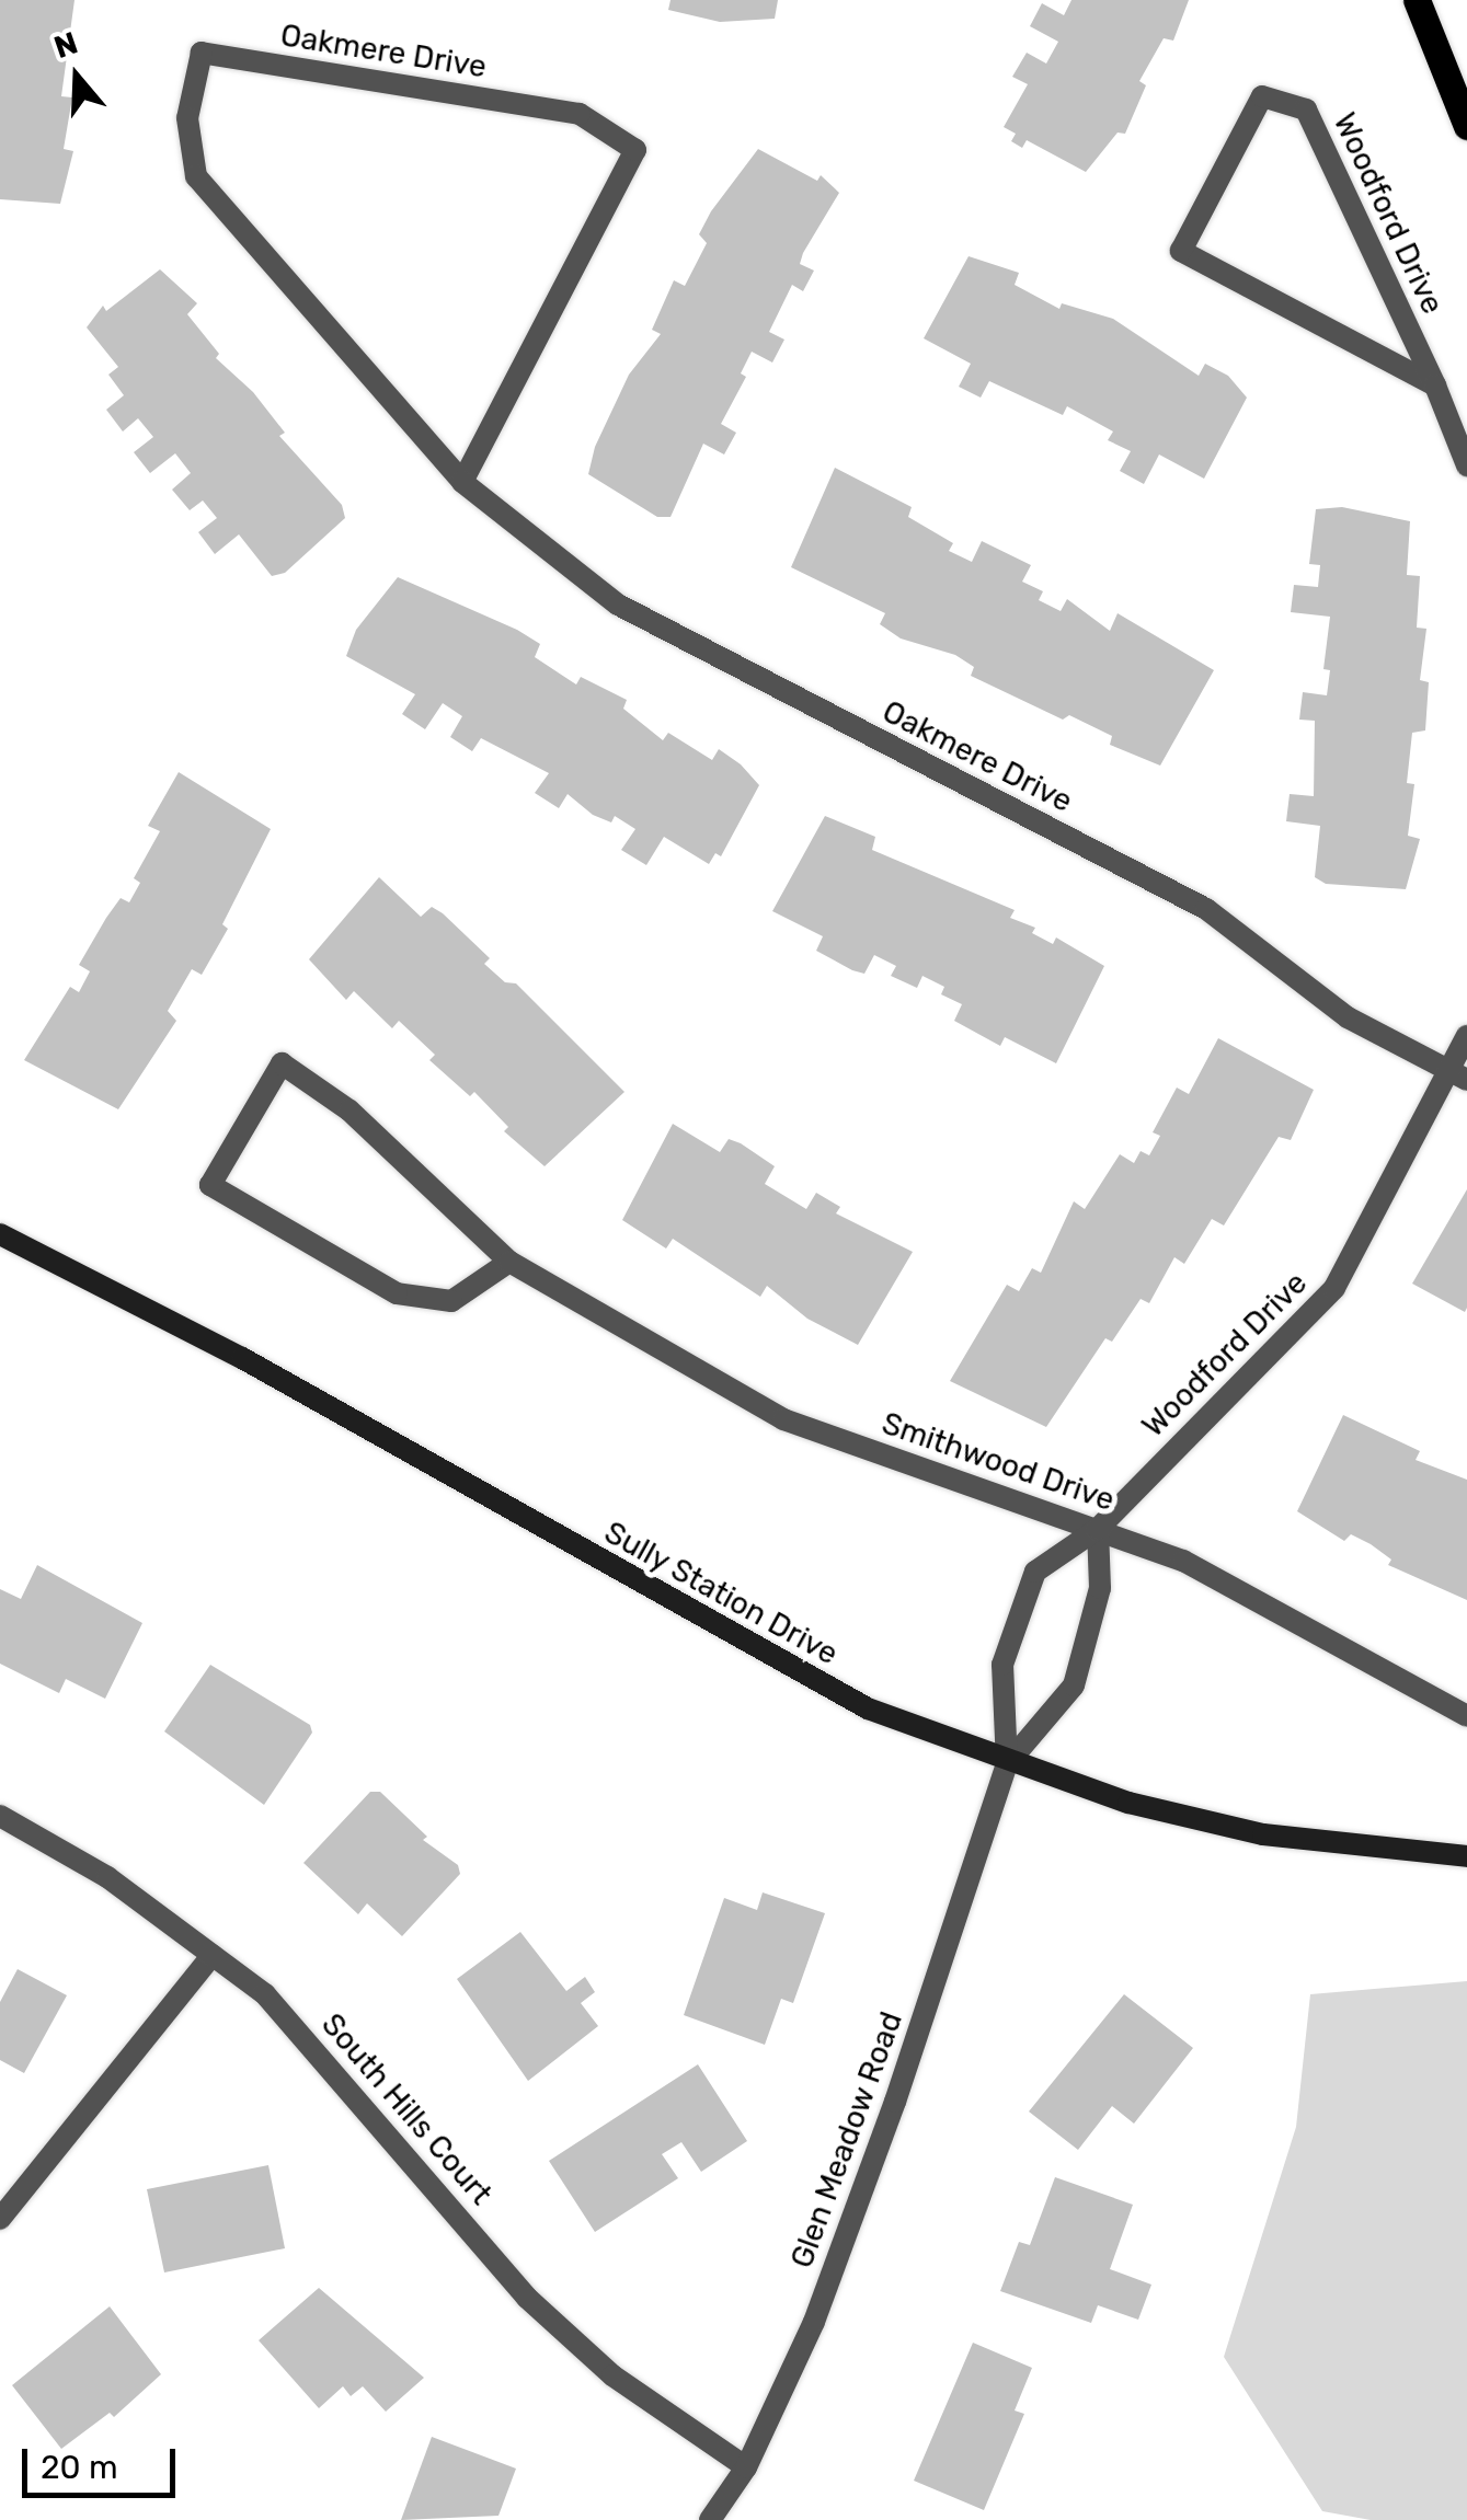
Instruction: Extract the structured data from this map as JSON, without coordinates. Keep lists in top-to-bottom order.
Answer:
{
  "streets": {
    "street": [
      "Oakmere Drive",
      "Woodford Drive",
      "Smithwood Drive",
      "Sully Station Drive",
      "South Hills Court",
      "Glen Meadow Road"
    ]
  },
  "crossings": [
    ["Oakmere Drive", "Woodford Drive"],
    ["Woodford Drive", "Smithwood Drive"],
    ["Woodford Drive", "Sully Station Drive"],
    ["Woodford Drive", "Glen Meadow Road"],
    ["Sully Station Drive", "Glen Meadow Road"],
    ["South Hills Court", "Glen Meadow Road"]
  ],
  "scale_bar": "20 m",
  "north": "top"
}
